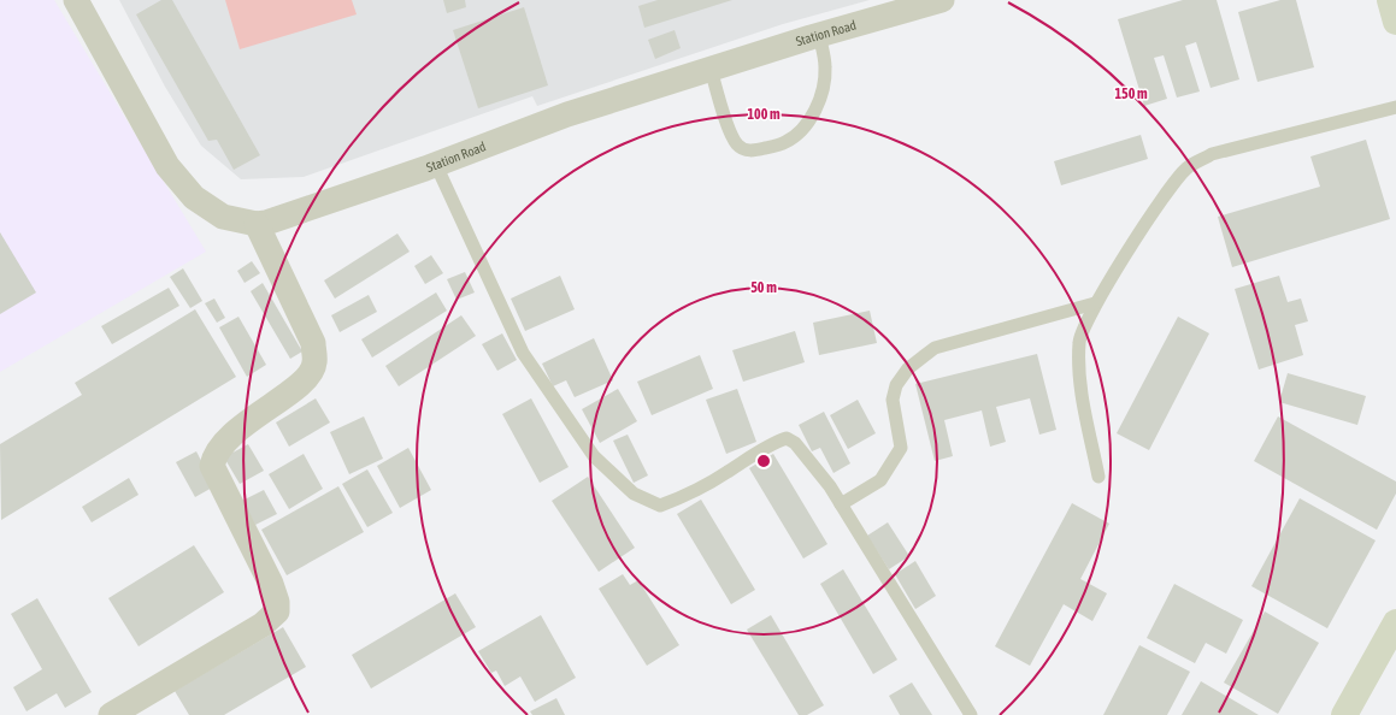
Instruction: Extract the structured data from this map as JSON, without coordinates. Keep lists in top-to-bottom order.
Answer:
{
  "streets": {
    "street": ["Station Road"]
  },
  "rings": ["150 m", "100 m", "50 m"]
}
